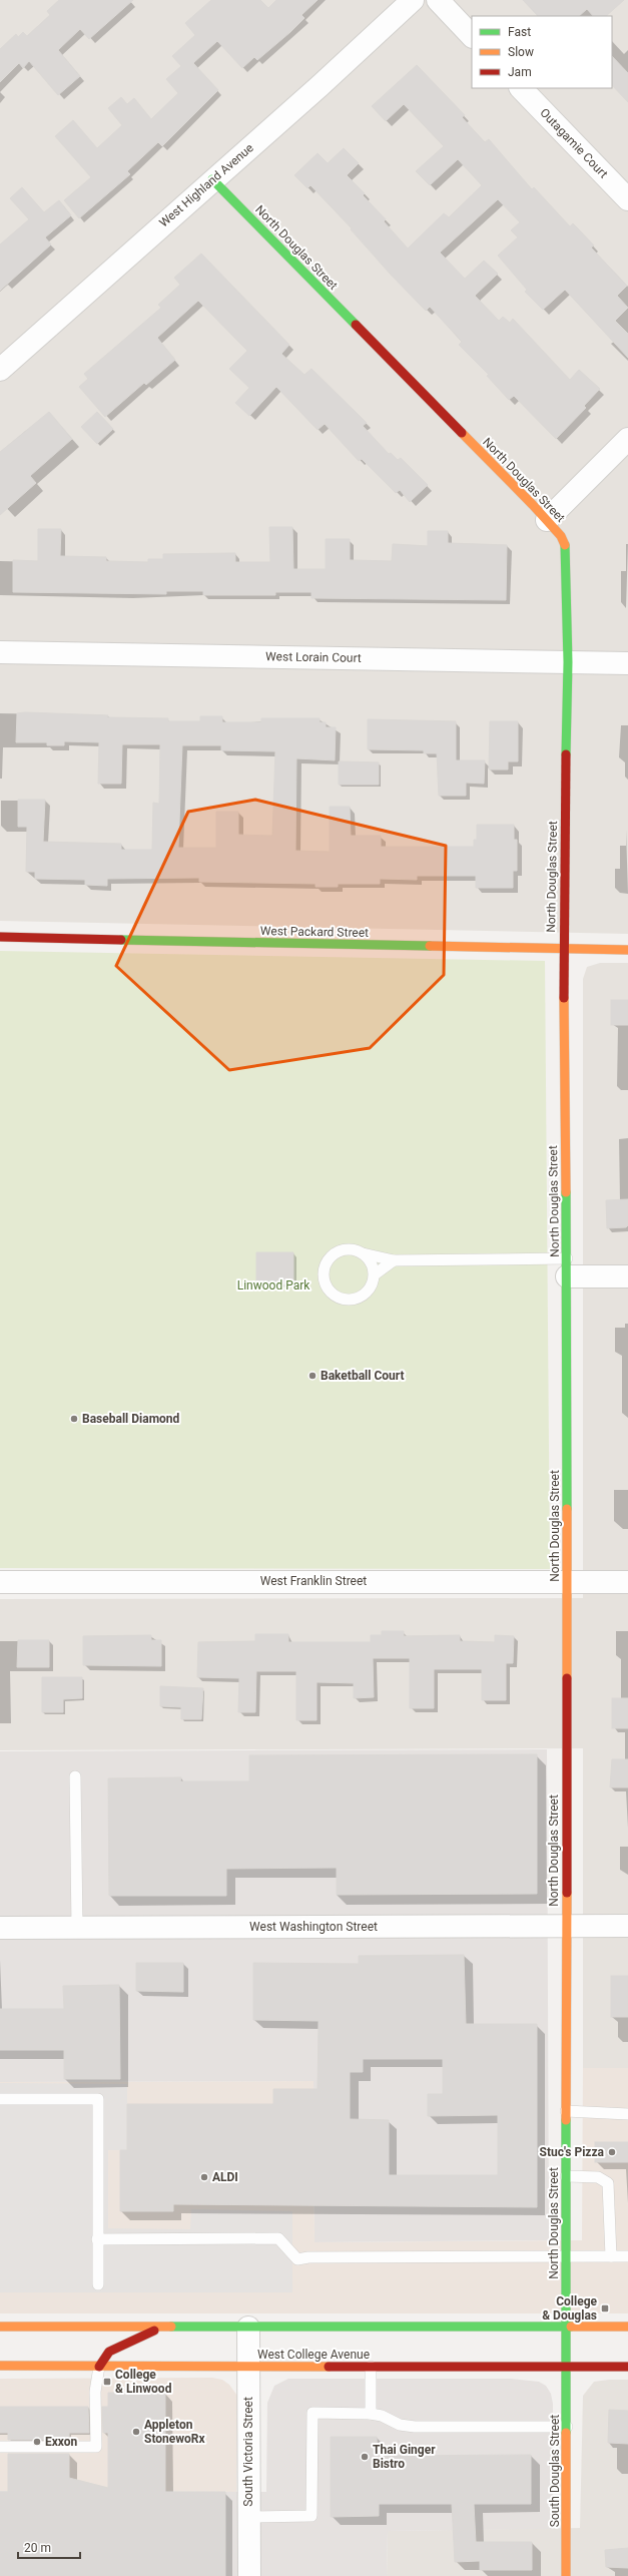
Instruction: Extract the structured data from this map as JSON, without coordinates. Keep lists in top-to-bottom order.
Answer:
{
  "streets": {
    "street": [
      "Outagamie Court",
      "West Highland Avenue",
      "North Douglas Street",
      "West Lorain Court",
      "West Packard Street",
      "West Franklin Street",
      "West Washington Street",
      "West College Avenue",
      "South Victoria Street",
      "South Douglas Street"
    ]
  },
  "crossings": [
    ["West Highland Avenue", "North Douglas Street"],
    ["North Douglas Street", "West Lorain Court"],
    ["North Douglas Street", "West Packard Street"],
    ["North Douglas Street", "West Franklin Street"],
    ["North Douglas Street", "West Washington Street"],
    ["North Douglas Street", "West College Avenue"],
    ["North Douglas Street", "South Douglas Street"],
    ["West College Avenue", "South Victoria Street"],
    ["West College Avenue", "South Douglas Street"]
  ],
  "parks": ["Linwood Park"],
  "places": {
    "other": [
      "Baketball Court",
      "Baseball Diamond",
      "Stuc's Pizza",
      "ALDI",
      "Appleton StonewoRx",
      "Exxon",
      "Thai Ginger Bistro"
    ],
    "transit": ["College & Douglas", "College & Linwood"]
  },
  "legend": ["Fast", "Slow", "Jam"],
  "scale_bar": "20 m"
}
